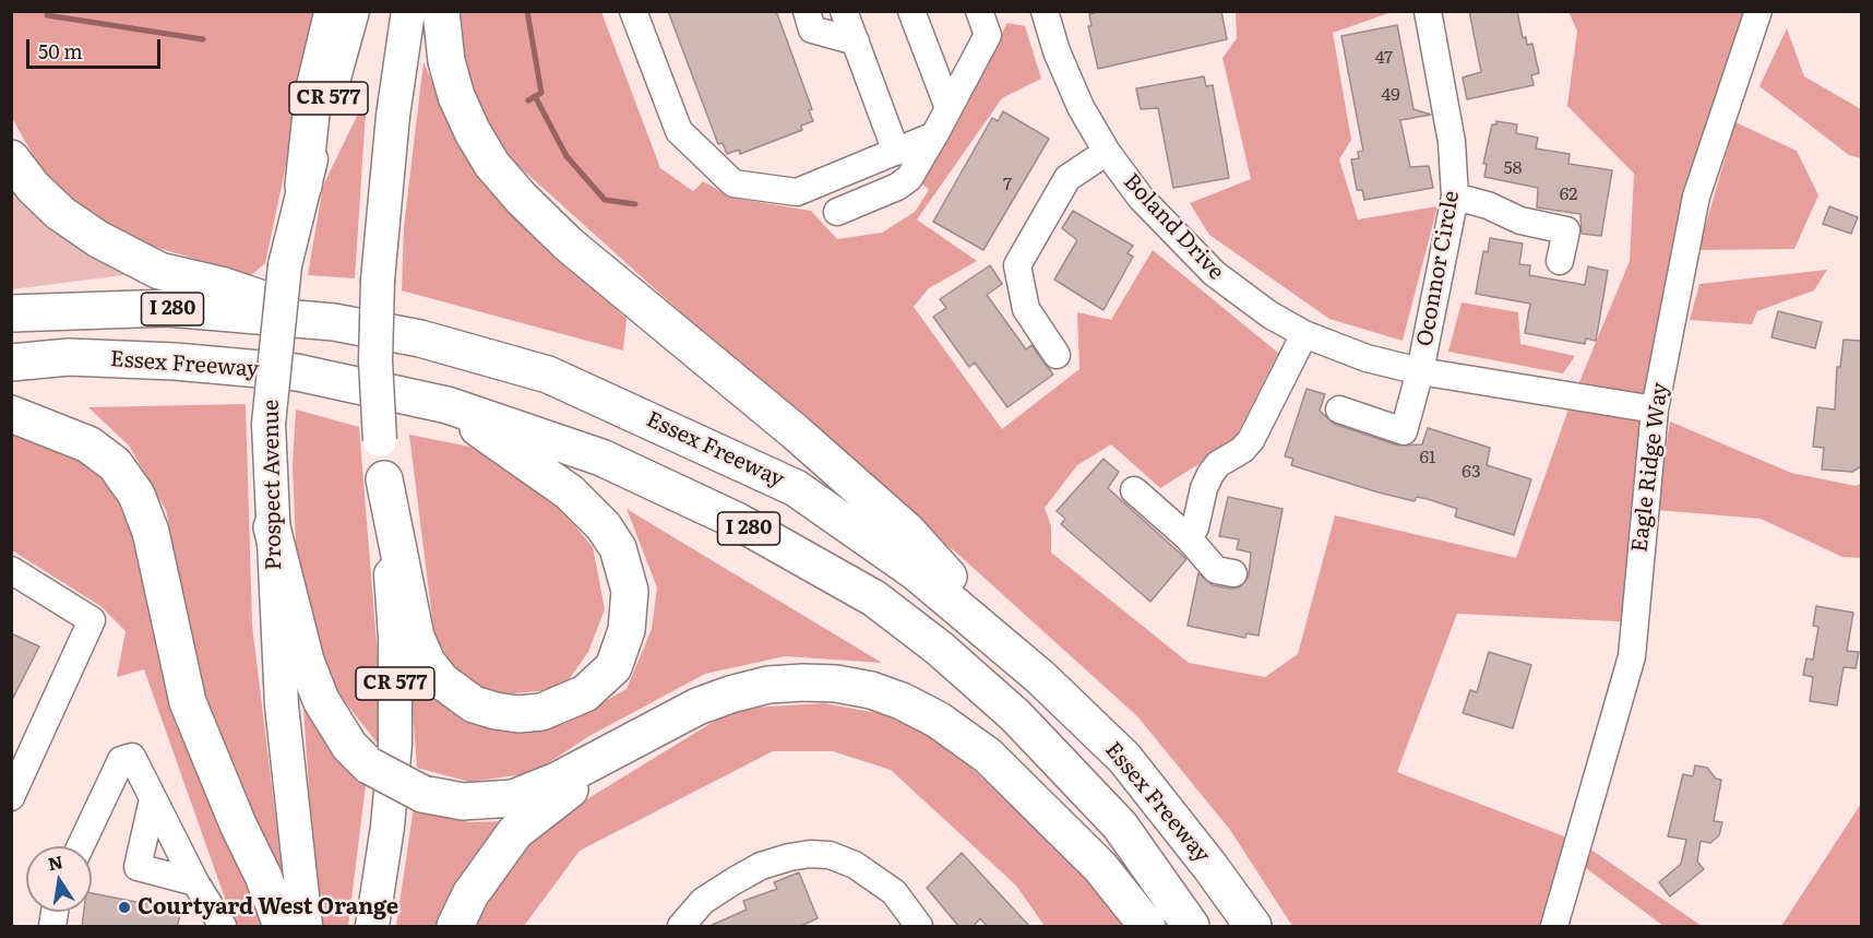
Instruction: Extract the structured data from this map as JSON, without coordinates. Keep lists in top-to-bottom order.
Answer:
{
  "streets": {
    "highway": ["I 280", "Essex Freeway"],
    "main road": ["CR 577", "Prospect Avenue"],
    "street": ["Boland Drive", "Oconnor Circle", "Eagle Ridge Way"]
  },
  "crossings": [
    ["Boland Drive", "Oconnor Circle"],
    ["Boland Drive", "Eagle Ridge Way"]
  ],
  "places": ["Courtyard West Orange"],
  "house_numbers": [
    "47",
    "49",
    "58",
    "7",
    "62",
    "61",
    "63"
  ],
  "scale_bar": "50 m",
  "north": "top"
}
